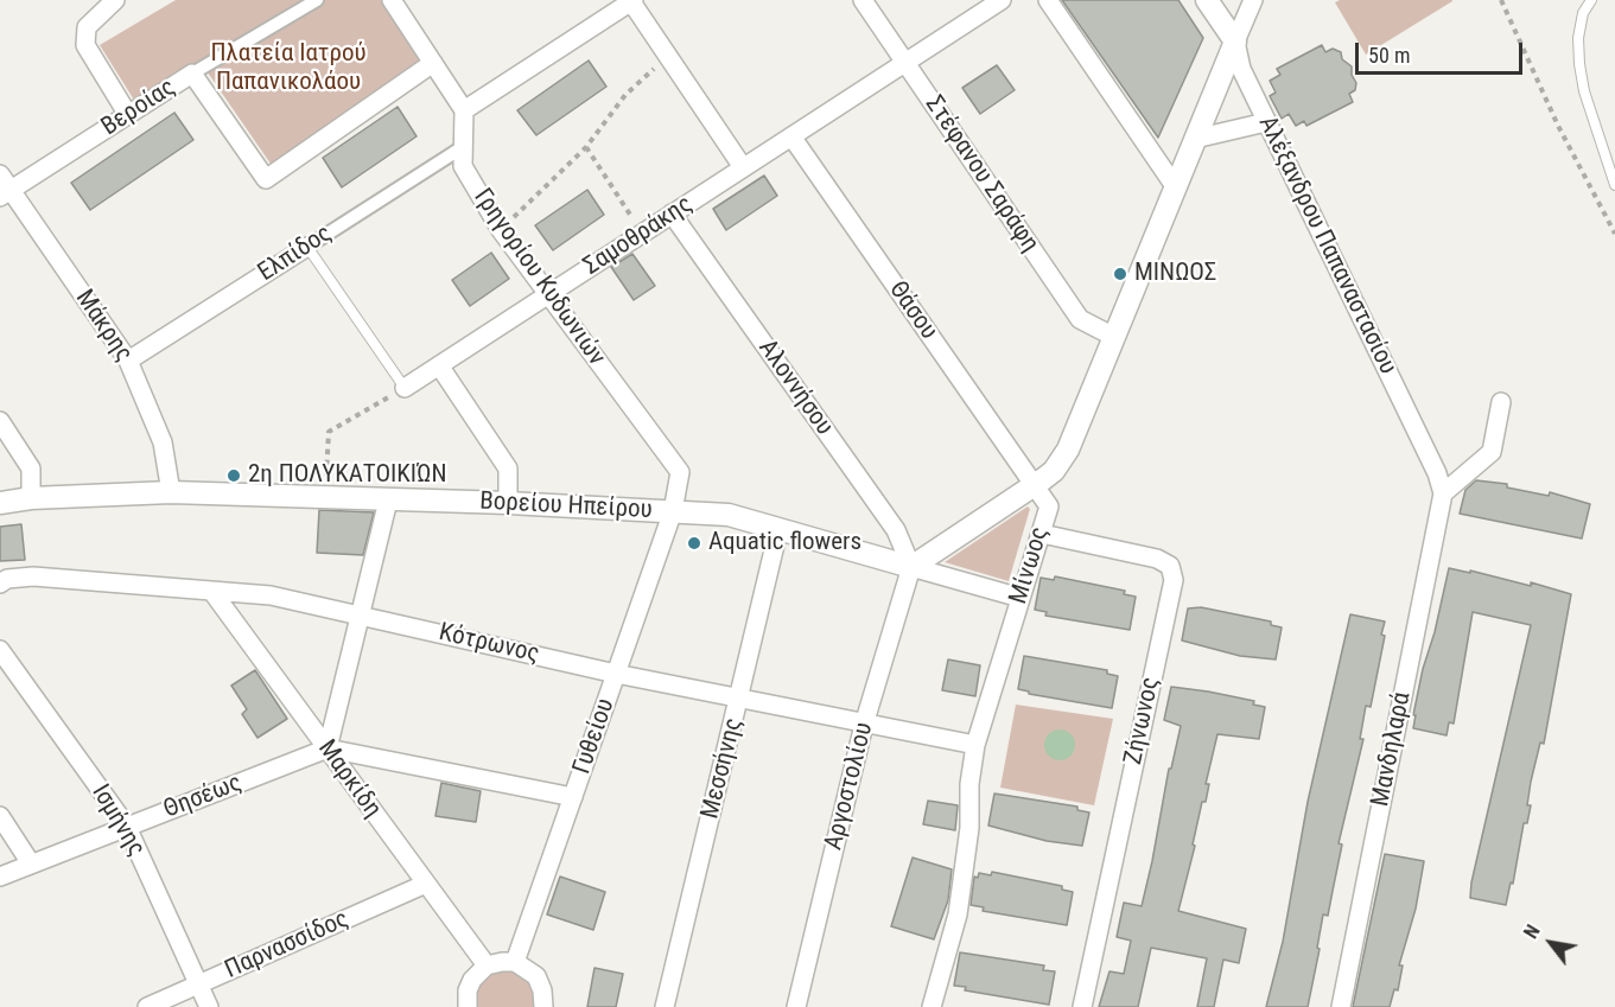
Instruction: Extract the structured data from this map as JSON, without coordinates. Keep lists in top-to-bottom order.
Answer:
{
  "streets": {
    "street": [
      "Βεροίας",
      "Στέφανου Σαράφη",
      "Σαμοθράκης",
      "Αλέξανδρου Παπαναστασίου",
      "Ελπίδος",
      "Γρηγορίου Κυδωνιών",
      "Θάσου",
      "Μάκρης",
      "Αλοννήσου",
      "Βορείου Ηπείρου",
      "Μίνωος",
      "Κότρωνος",
      "Ζήνωνος",
      "Γυθείου",
      "Μανδηλαρά",
      "Μεσσήνης",
      "Μαρκίδη",
      "Αργοστολίου",
      "Θησέως",
      "Ισμήνης",
      "Παρνασσίδος"
    ]
  },
  "crossings": [
    ["Βεροίας", "Μάκρης"],
    ["Στέφανου Σαράφη", "Σαμοθράκης"],
    ["Σαμοθράκης", "Γρηγορίου Κυδωνιών"],
    ["Σαμοθράκης", "Θάσου"],
    ["Σαμοθράκης", "Αλοννήσου"],
    ["Αλέξανδρου Παπαναστασίου", "Μανδηλαρά"],
    ["Ελπίδος", "Γρηγορίου Κυδωνιών"],
    ["Ελπίδος", "Μάκρης"],
    ["Γρηγορίου Κυδωνιών", "Βορείου Ηπείρου"],
    ["Γρηγορίου Κυδωνιών", "Γυθείου"],
    ["Θάσου", "Μίνωος"],
    ["Μάκρης", "Βορείου Ηπείρου"],
    ["Αλοννήσου", "Βορείου Ηπείρου"],
    ["Αλοννήσου", "Αργοστολίου"],
    ["Βορείου Ηπείρου", "Μίνωος"],
    ["Βορείου Ηπείρου", "Γυθείου"],
    ["Βορείου Ηπείρου", "Μεσσήνης"],
    ["Βορείου Ηπείρου", "Αργοστολίου"],
    ["Μίνωος", "Κότρωνος"],
    ["Μίνωος", "Ζήνωνος"],
    ["Κότρωνος", "Γυθείου"],
    ["Κότρωνος", "Μεσσήνης"],
    ["Κότρωνος", "Μαρκίδη"],
    ["Κότρωνος", "Αργοστολίου"],
    ["Μαρκίδη", "Θησέως"],
    ["Μαρκίδη", "Παρνασσίδος"],
    ["Θησέως", "Ισμήνης"],
    ["Ισμήνης", "Παρνασσίδος"]
  ],
  "parks": ["Πλατεία Ιατρού Παπανικολάου"],
  "places": ["ΜΙΝΩΟΣ", "2η ΠΟΛΥΚΑΤΟΙΚΙΏΝ", "Aquatic flowers"],
  "scale_bar": "50 m",
  "north": "top left"
}
